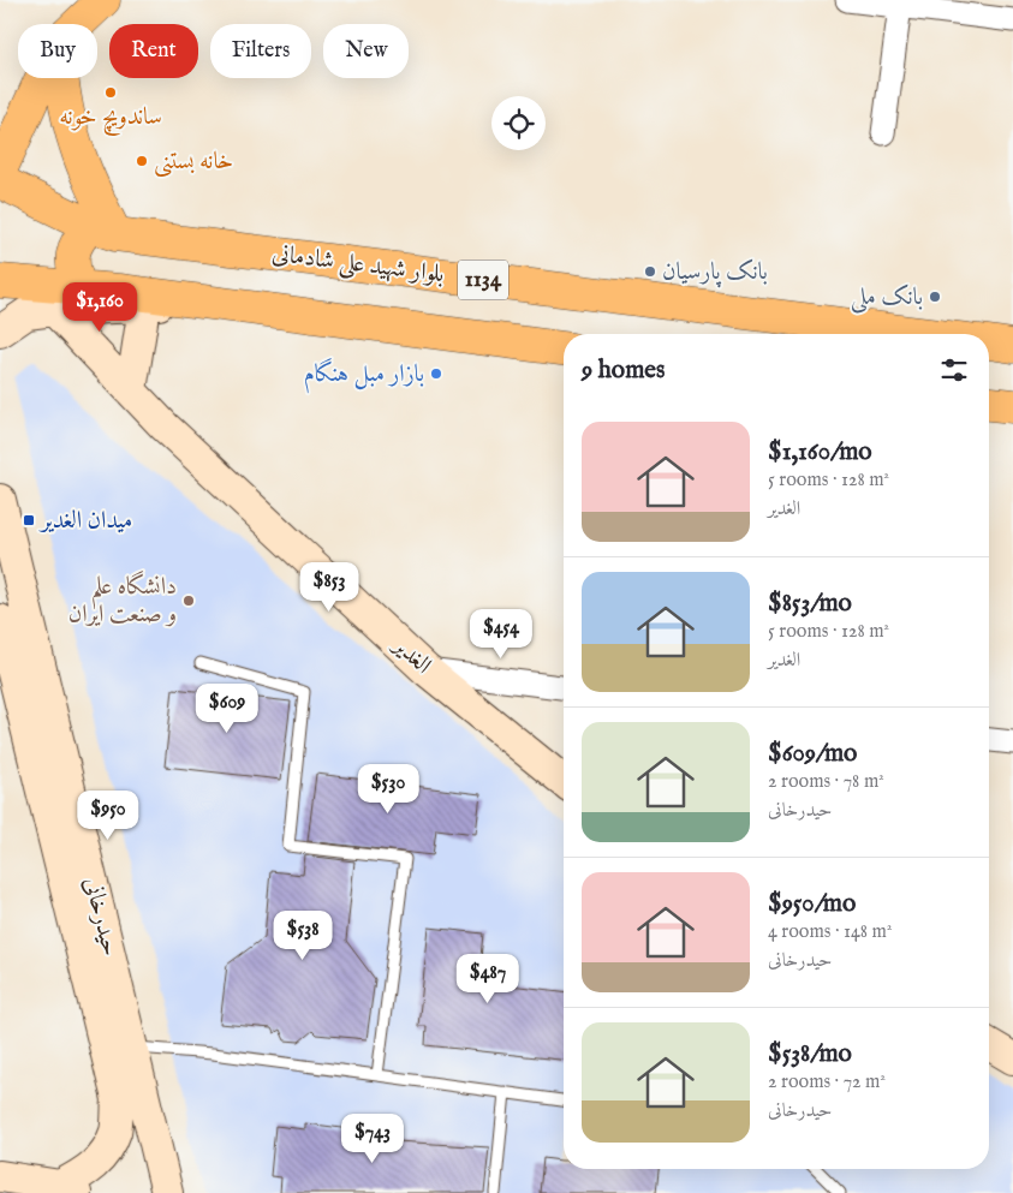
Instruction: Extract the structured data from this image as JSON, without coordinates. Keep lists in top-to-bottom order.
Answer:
{
  "streets": {
    "main road": [
      "بلوار شهید علی شادمانی",
      "1134",
      "الغدیر",
      "حیدرخانی"
    ]
  },
  "places": {
    "other": [
      "ساندویچ خونه",
      "خانه بستنی",
      "بانک پارسیان",
      "بانک ملی",
      "بازار مبل هنگام",
      "دانشگاه علم و صنعت ایران"
    ],
    "transit": ["میدان الغدیر"]
  },
  "page": {
    "chip": [
      "Buy",
      "Rent",
      "Filters",
      "New"
    ],
    "price": [
      "$1,160",
      "$853",
      "$454",
      "$609",
      "$530",
      "$950",
      "$538",
      "$487",
      "$743"
    ],
    "heading": "9 homes",
    "list": [
      {
        "name": "$1,160/mo",
        "note": "5 rooms · 128 m² · الغدیر"
      },
      {
        "name": "$853/mo",
        "note": "5 rooms · 128 m² · الغدیر"
      },
      {
        "name": "$609/mo",
        "note": "2 rooms · 78 m² · حیدرخانی"
      },
      {
        "name": "$950/mo",
        "note": "4 rooms · 148 m² · حیدرخانی"
      },
      {
        "name": "$538/mo",
        "note": "2 rooms · 72 m² · حیدرخانی"
      }
    ]
  }
}
